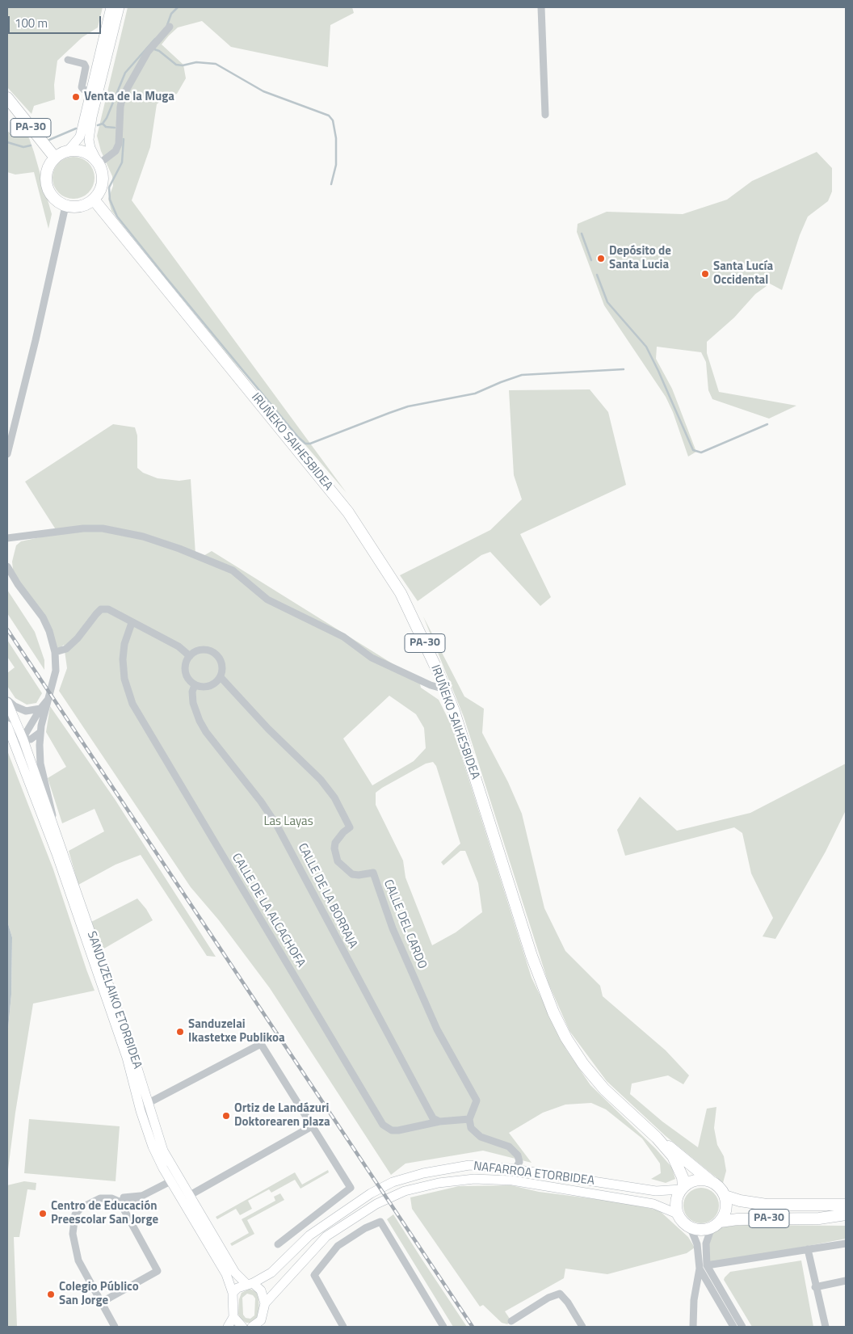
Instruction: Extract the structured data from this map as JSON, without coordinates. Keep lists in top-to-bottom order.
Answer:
{
  "streets": {
    "highway": ["PA-30", "IRUÑEKO SAIHESBIDEA"],
    "main road": ["SANDUZELAIKO ETORBIDEA", "NAFARROA ETORBIDEA"],
    "street": ["CALLE DE LA BORRAJA", "CALLE DE LA ALCACHOFA", "CALLE DEL CARDO"]
  },
  "crossings": [
    ["PA-30", "IRUÑEKO SAIHESBIDEA"],
    ["PA-30", "NAFARROA ETORBIDEA"],
    ["IRUÑEKO SAIHESBIDEA", "NAFARROA ETORBIDEA"],
    ["CALLE DE LA BORRAJA", "CALLE DE LA ALCACHOFA"],
    ["CALLE DE LA BORRAJA", "CALLE DEL CARDO"],
    ["CALLE DE LA ALCACHOFA", "CALLE DEL CARDO"],
    ["SANDUZELAIKO ETORBIDEA", "NAFARROA ETORBIDEA"]
  ],
  "parks": ["Las Layas"],
  "places": [
    "Venta de la Muga",
    "Depósito de Santa Lucia",
    "Santa Lucía Occidental",
    "Sanduzelai Ikastetxe Publikoa",
    "Ortiz de Landázuri Doktorearen plaza",
    "Centro de Educación Preescolar San Jorge",
    "Colegio Público San Jorge"
  ],
  "scale_bar": "100 m"
}
